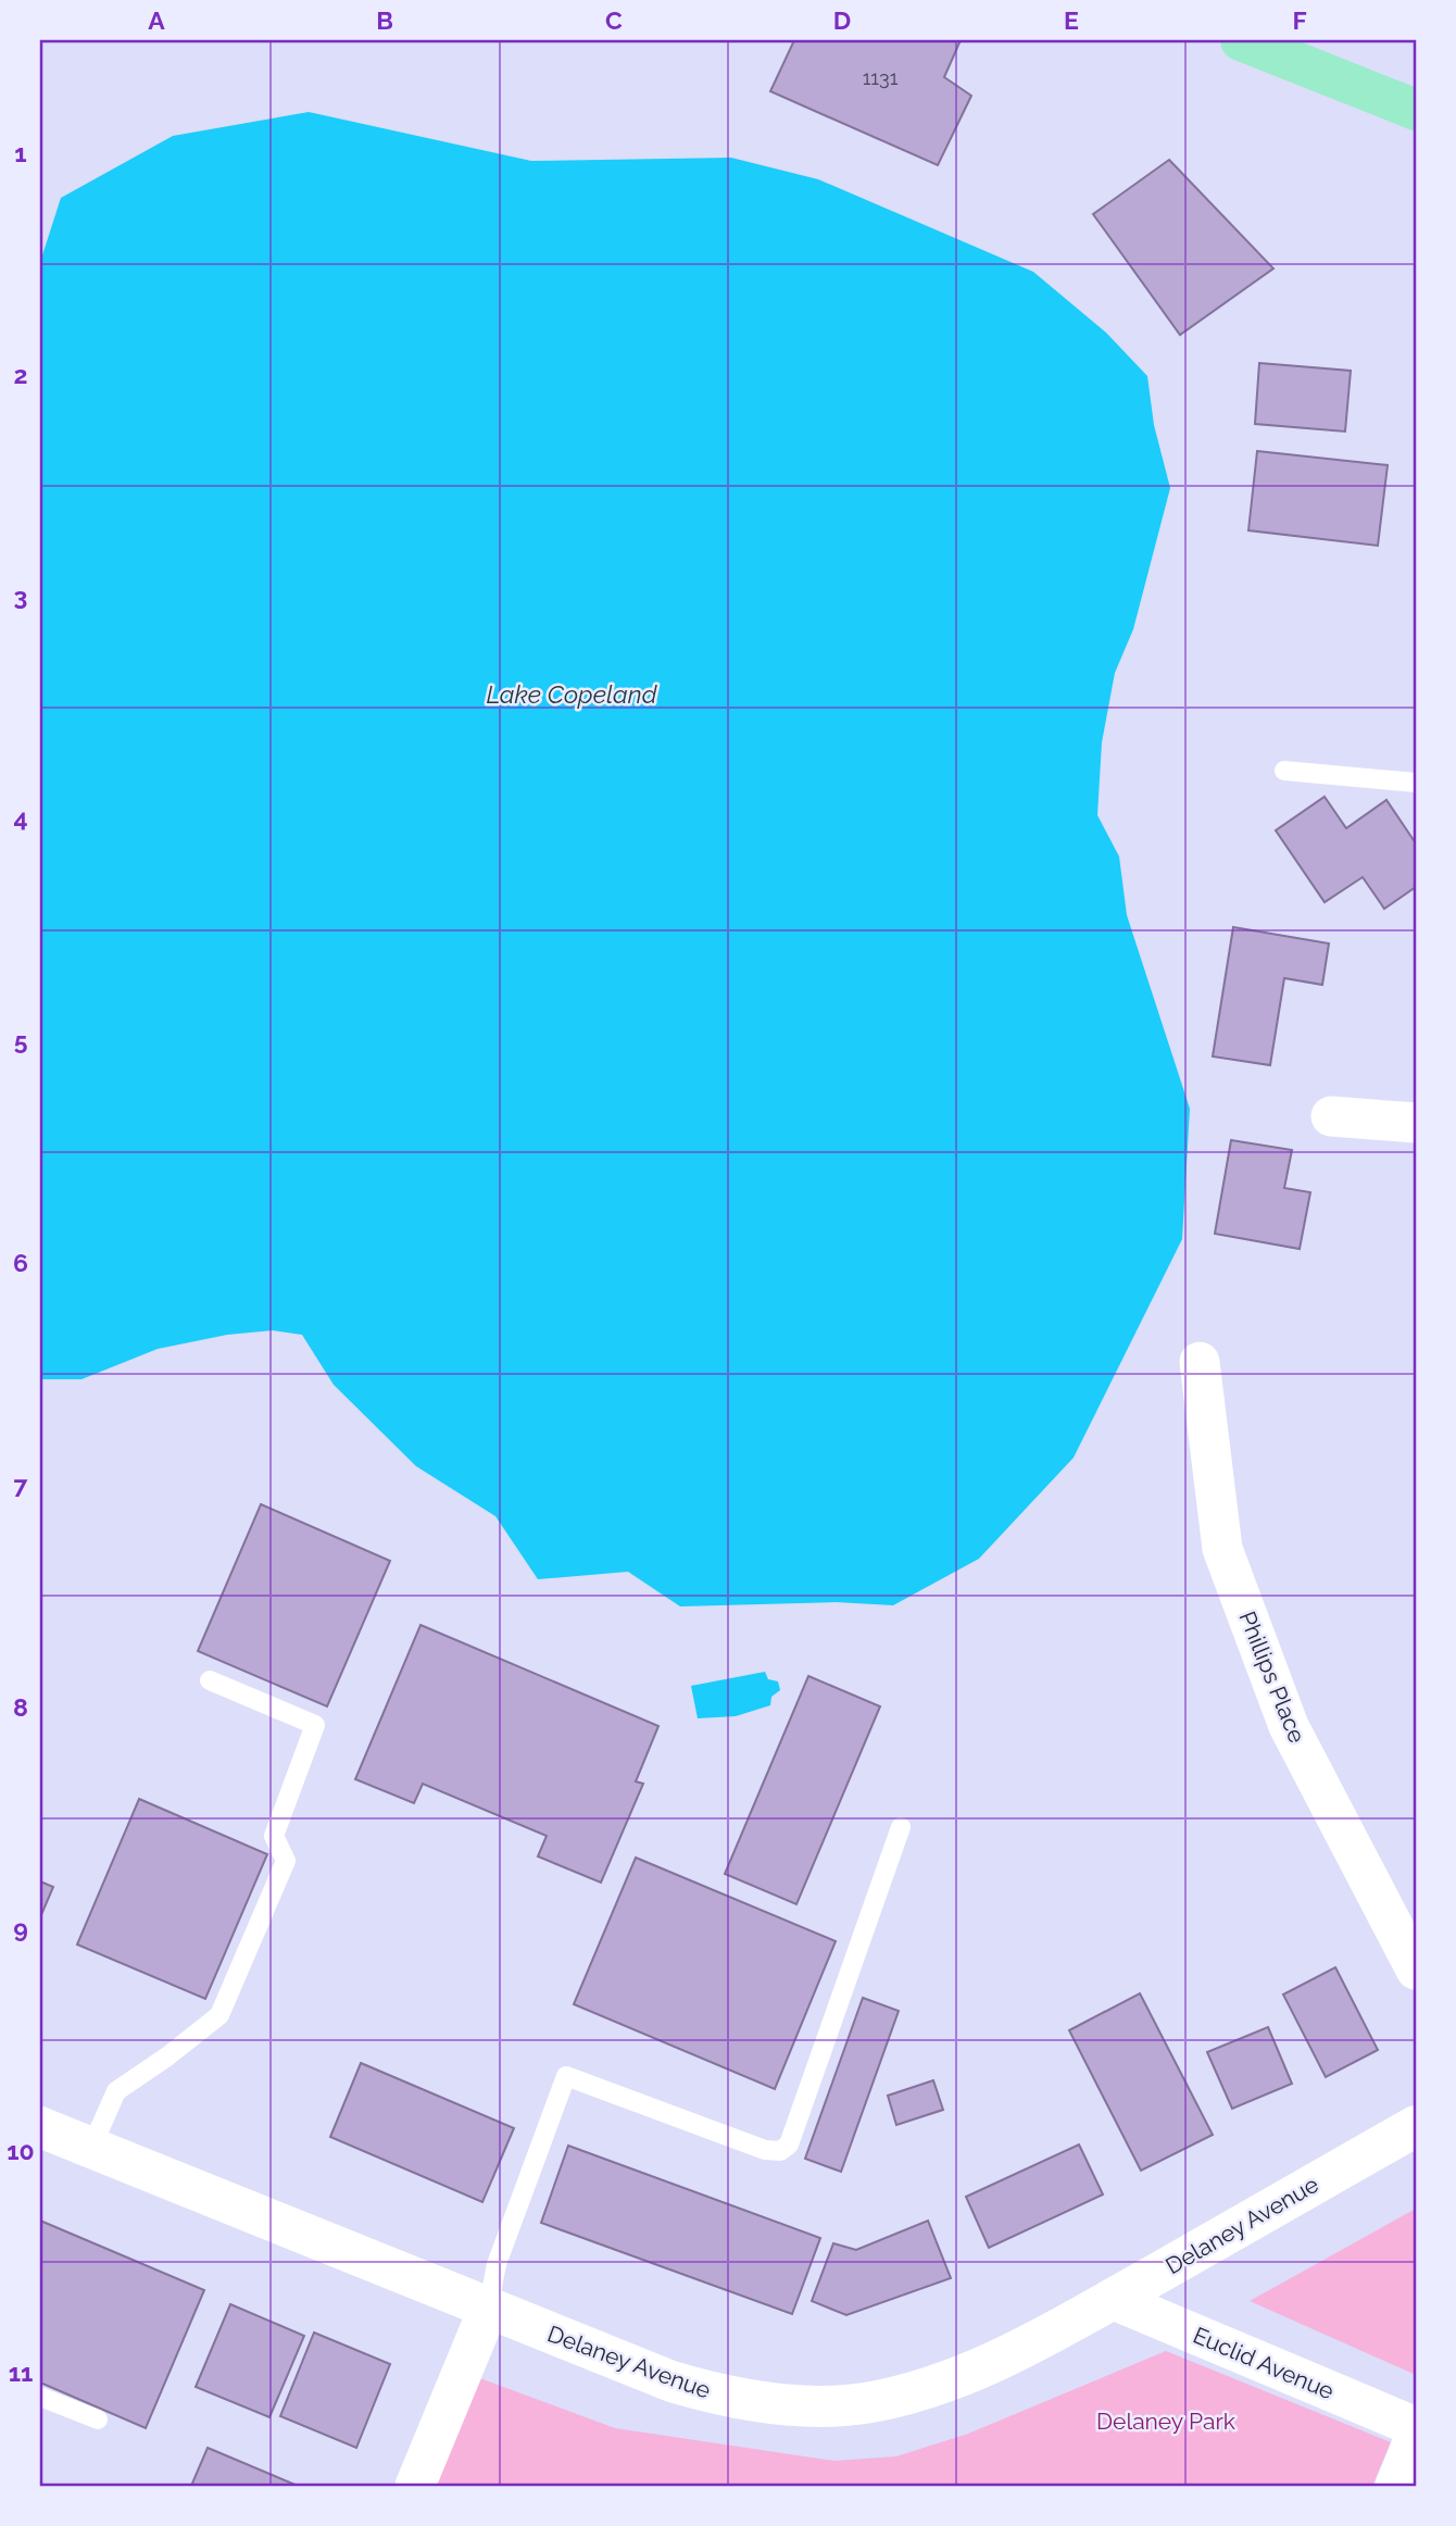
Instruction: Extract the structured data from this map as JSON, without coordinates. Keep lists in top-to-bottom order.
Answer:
{
  "streets": {
    "street": ["Phillips Place", "Delaney Avenue", "Euclid Avenue"]
  },
  "crossings": [
    ["Delaney Avenue", "Euclid Avenue"]
  ],
  "water": ["Lake Copeland"],
  "parks": ["Delaney Park"],
  "house_numbers": ["1131"],
  "grid": {
    "columns": [
      "A",
      "B",
      "C",
      "D",
      "E",
      "F"
    ],
    "rows": [
      "1",
      "2",
      "3",
      "4",
      "5",
      "6",
      "7",
      "8",
      "9",
      "10",
      "11"
    ]
  }
}
